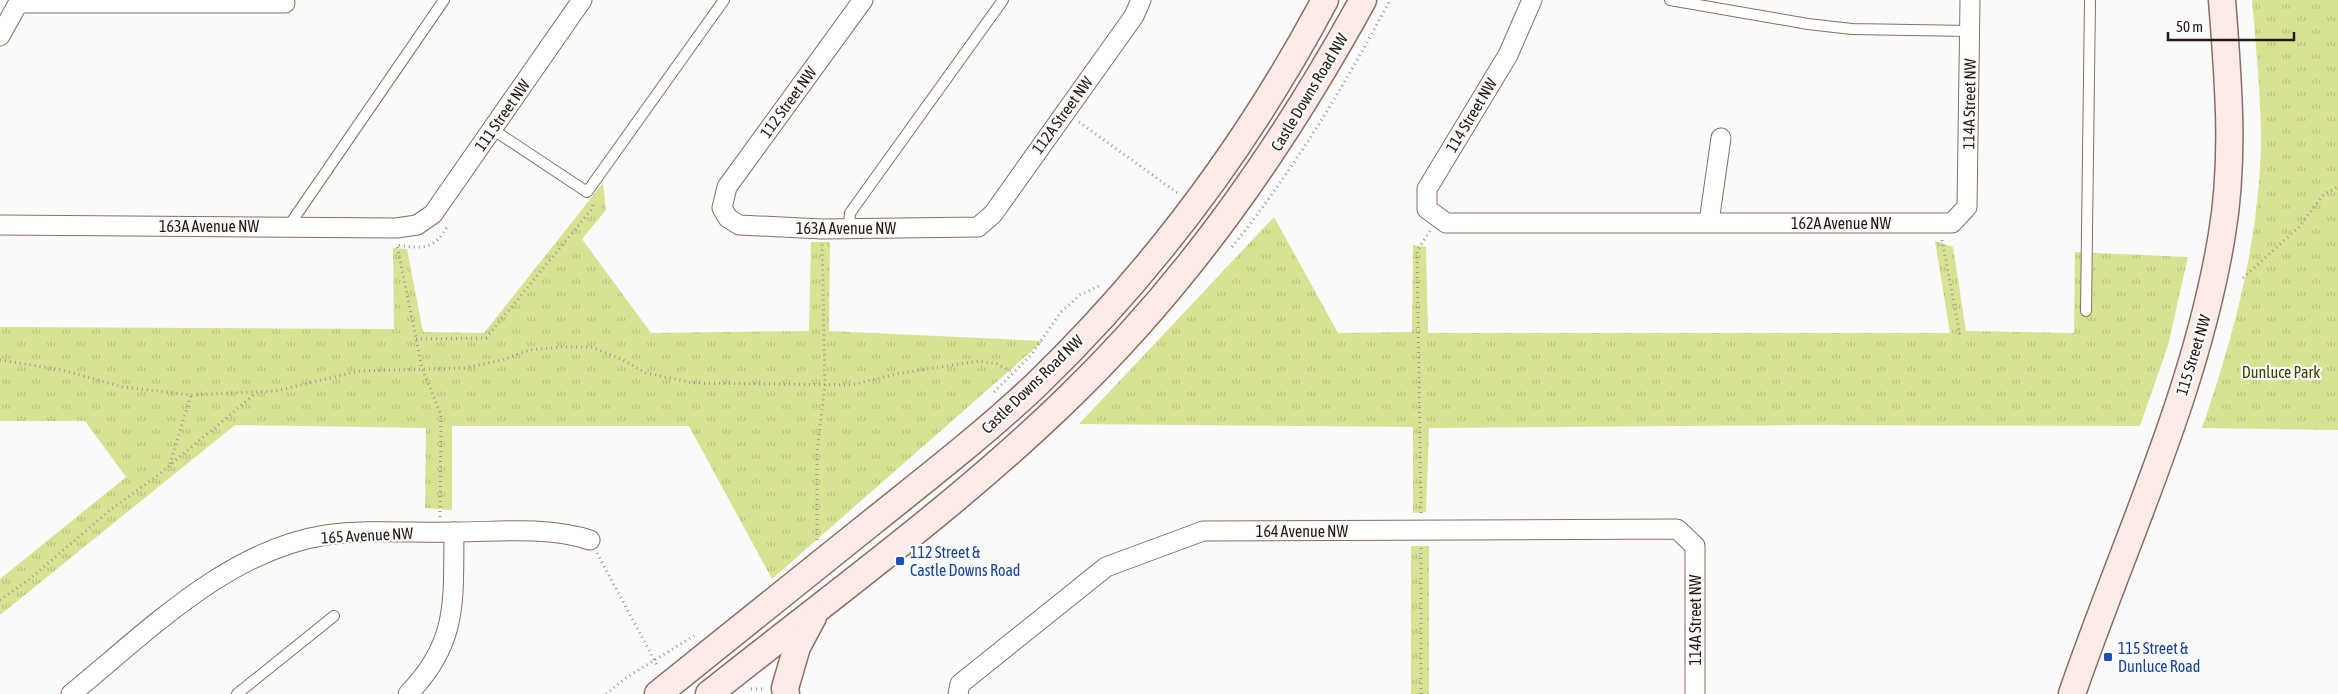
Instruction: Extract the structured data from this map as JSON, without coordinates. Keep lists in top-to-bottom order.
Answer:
{
  "streets": {
    "main road": ["Castle Downs Road NW", "115 Street NW"],
    "street": [
      "112 Street NW",
      "114A Street NW",
      "111 Street NW",
      "112A Street NW",
      "114 Street NW",
      "162A Avenue NW",
      "163A Avenue NW",
      "164 Avenue NW",
      "165 Avenue NW"
    ]
  },
  "crossings": [
    ["112 Street NW", "163A Avenue NW"],
    ["114A Street NW", "162A Avenue NW"],
    ["114A Street NW", "164 Avenue NW"],
    ["111 Street NW", "163A Avenue NW"],
    ["112A Street NW", "163A Avenue NW"],
    ["114 Street NW", "162A Avenue NW"]
  ],
  "parks": ["Dunluce Park"],
  "places": {
    "transit": ["112 Street & Castle Downs Road", "115 Street & Dunluce Road"]
  },
  "scale_bar": "50 m"
}
